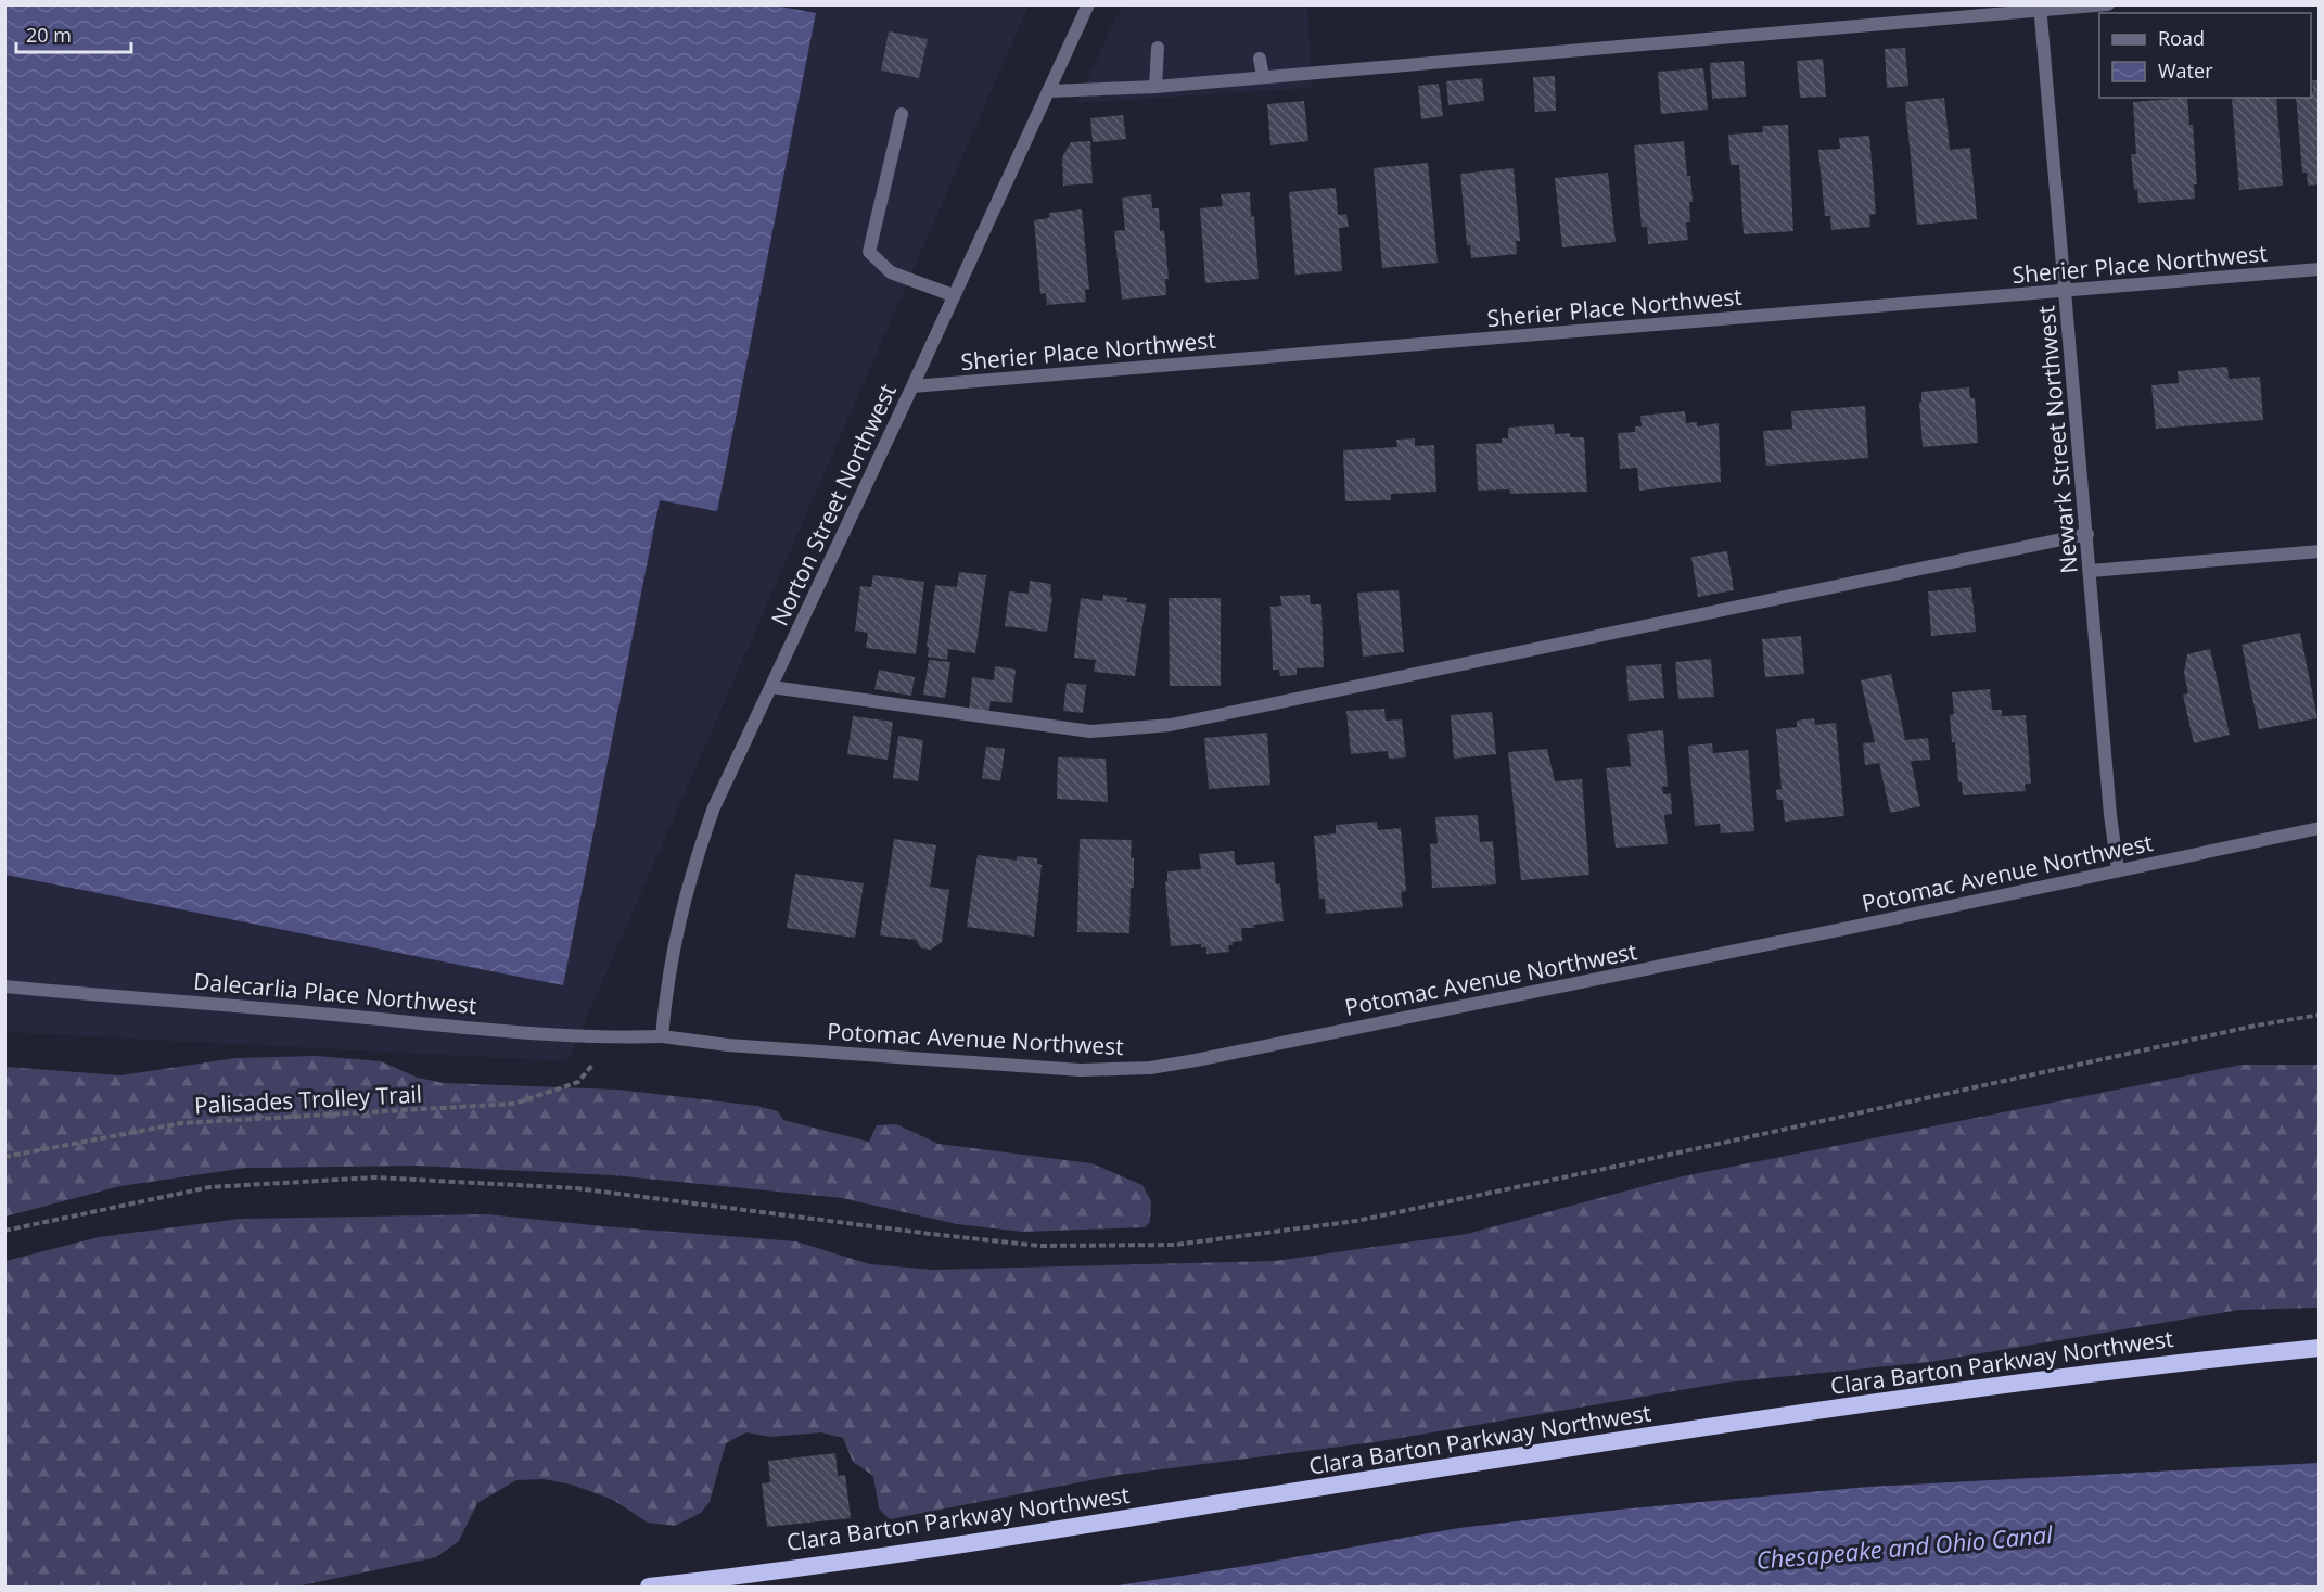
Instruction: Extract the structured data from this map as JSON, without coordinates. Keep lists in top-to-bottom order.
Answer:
{
  "streets": {
    "highway": ["Clara Barton Parkway Northwest"],
    "street": [
      "Sherier Place Northwest",
      "Newark Street Northwest",
      "Norton Street Northwest",
      "Potomac Avenue Northwest",
      "Dalecarlia Place Northwest"
    ],
    "path": ["Palisades Trolley Trail"]
  },
  "crossings": [
    ["Sherier Place Northwest", "Newark Street Northwest"],
    ["Sherier Place Northwest", "Norton Street Northwest"],
    ["Newark Street Northwest", "Potomac Avenue Northwest"],
    ["Norton Street Northwest", "Potomac Avenue Northwest"],
    ["Norton Street Northwest", "Dalecarlia Place Northwest"],
    ["Potomac Avenue Northwest", "Dalecarlia Place Northwest"]
  ],
  "water": ["Chesapeake and Ohio Canal"],
  "legend": ["Road", "Water"],
  "scale_bar": "20 m"
}
